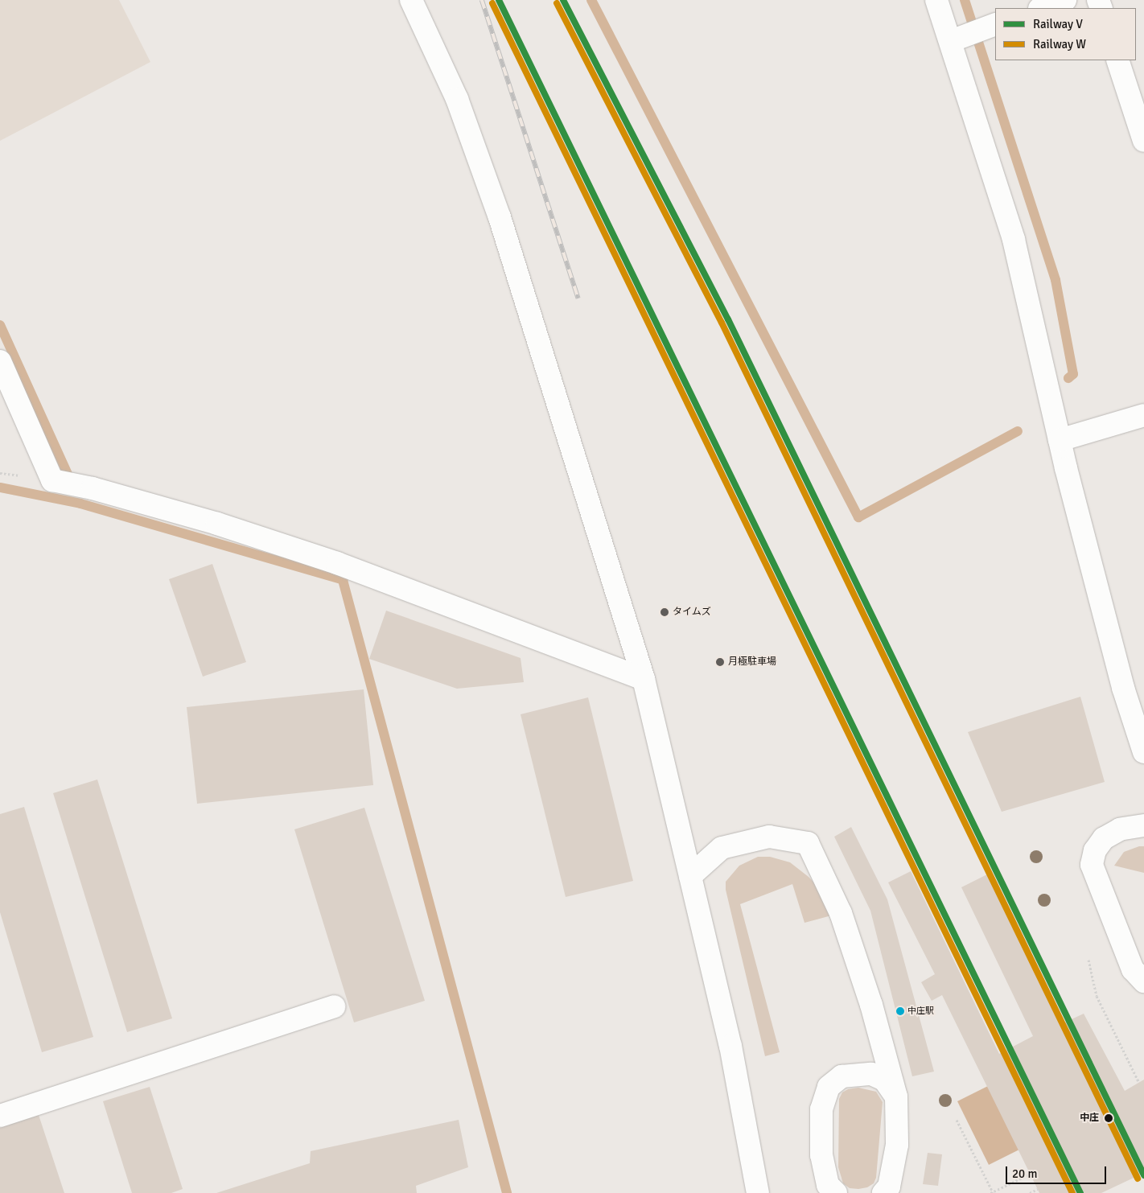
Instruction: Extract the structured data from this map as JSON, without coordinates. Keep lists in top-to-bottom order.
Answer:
{
  "places": [
    "タイムズ",
    "月極駐車場",
    "中庄駅",
    "中庄"
  ],
  "lines": ["rail line V", "rail line W"],
  "legend": ["Railway V", "Railway W"],
  "scale_bar": "20 m"
}
